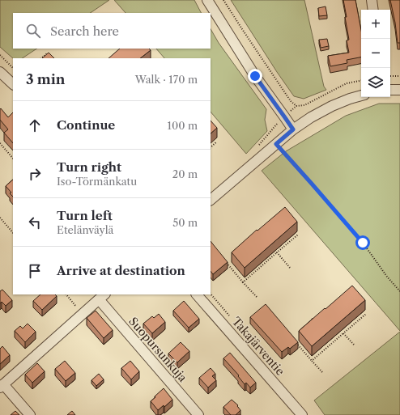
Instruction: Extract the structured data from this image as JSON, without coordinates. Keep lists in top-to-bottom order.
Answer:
{
  "streets": {
    "street": ["Takajärventie", "Suopursunkuja"]
  },
  "page": {
    "map_buttons": ["+", "−"],
    "search": "Search here",
    "heading": ["3 min", "Walk · 170 m"],
    "list": [
      ["Continue", "100 m"],
      ["Turn right", "Iso-Törmänkatu", "20 m"],
      ["Turn left", "Etelänväylä", "50 m"],
      "Arrive at destination"
    ]
  }
}
